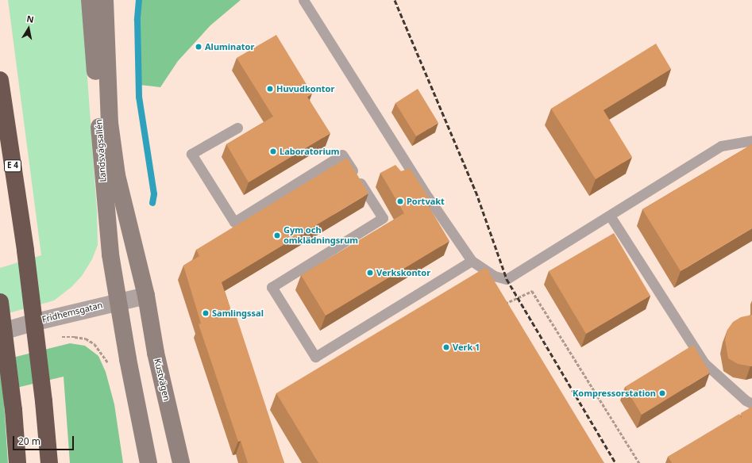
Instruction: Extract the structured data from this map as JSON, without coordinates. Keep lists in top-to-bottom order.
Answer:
{
  "streets": {
    "highway": ["E 4"],
    "main road": ["Landsvägsallén", "Kustvägen"],
    "street": ["Fridhemsgatan"]
  },
  "crossings": [
    ["Landsvägsallén", "Fridhemsgatan"],
    ["Landsvägsallén", "Kustvägen"],
    ["Fridhemsgatan", "Kustvägen"]
  ],
  "places": [
    "Aluminator",
    "Huvudkontor",
    "Laboratorium",
    "Portvakt",
    "Gym och omklädningsrum",
    "Verkskontor",
    "Samlingssal",
    "Verk 1",
    "Kompressorstation"
  ],
  "scale_bar": "20 m",
  "north": "top"
}
